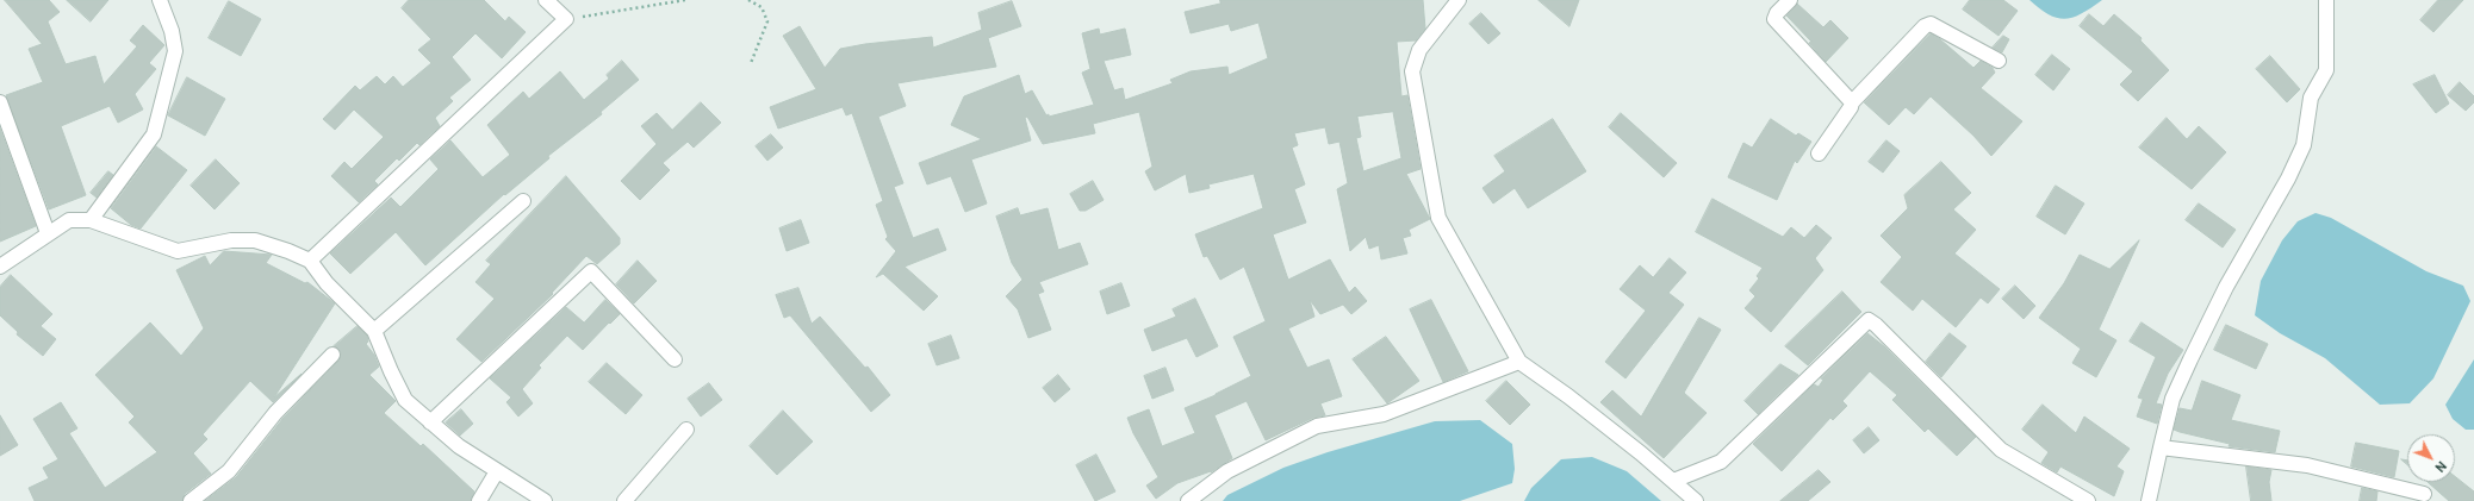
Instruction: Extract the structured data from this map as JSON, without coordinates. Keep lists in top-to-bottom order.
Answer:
{
  "north": "bottom right"
}
